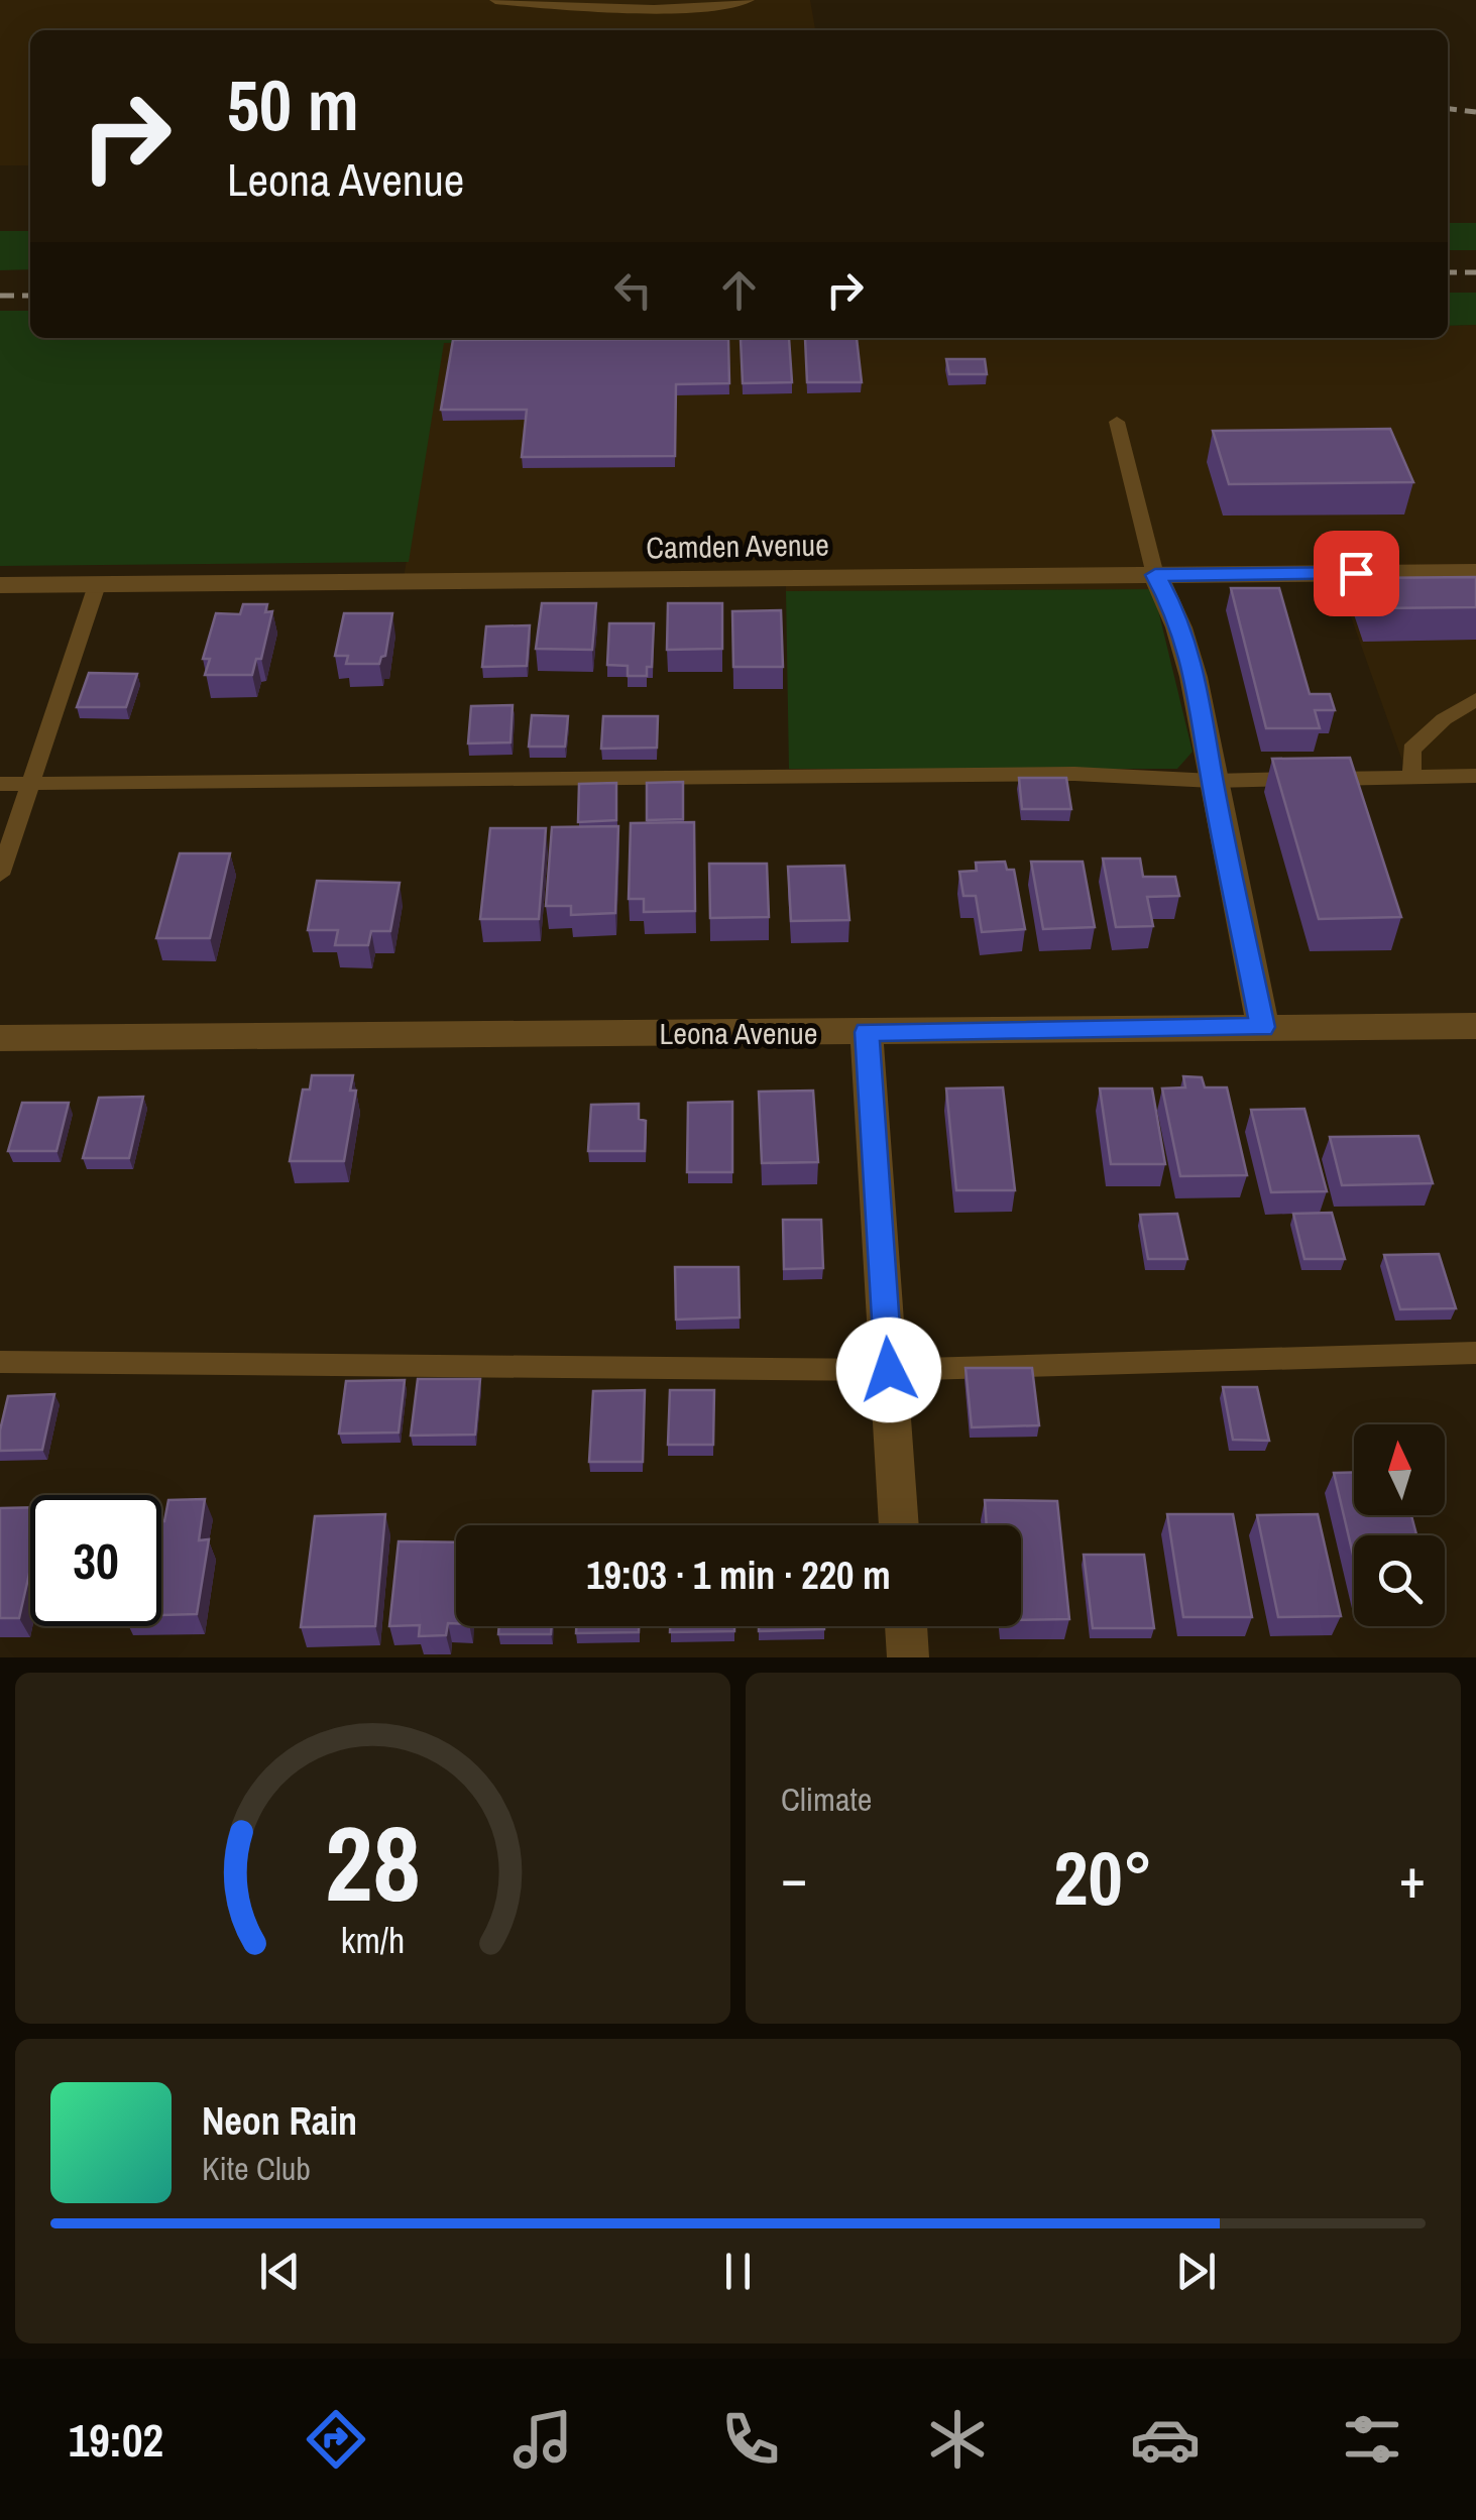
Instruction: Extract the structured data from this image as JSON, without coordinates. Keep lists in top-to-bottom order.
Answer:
{
  "streets": {
    "street": ["Camden Avenue", "Leona Avenue"]
  },
  "north": "top",
  "page": {
    "turn": ["50 m", "Leona Avenue"],
    "limit": "30",
    "trip": "19:03 · 1 min · 220 m",
    "tile": "Climate",
    "heat": ["−", "20°", "+"],
    "song": ["Neon Rain", "Kite Club"],
    "tabs": "19:02",
    "gauge": ["28", "km/h"]
  }
}
